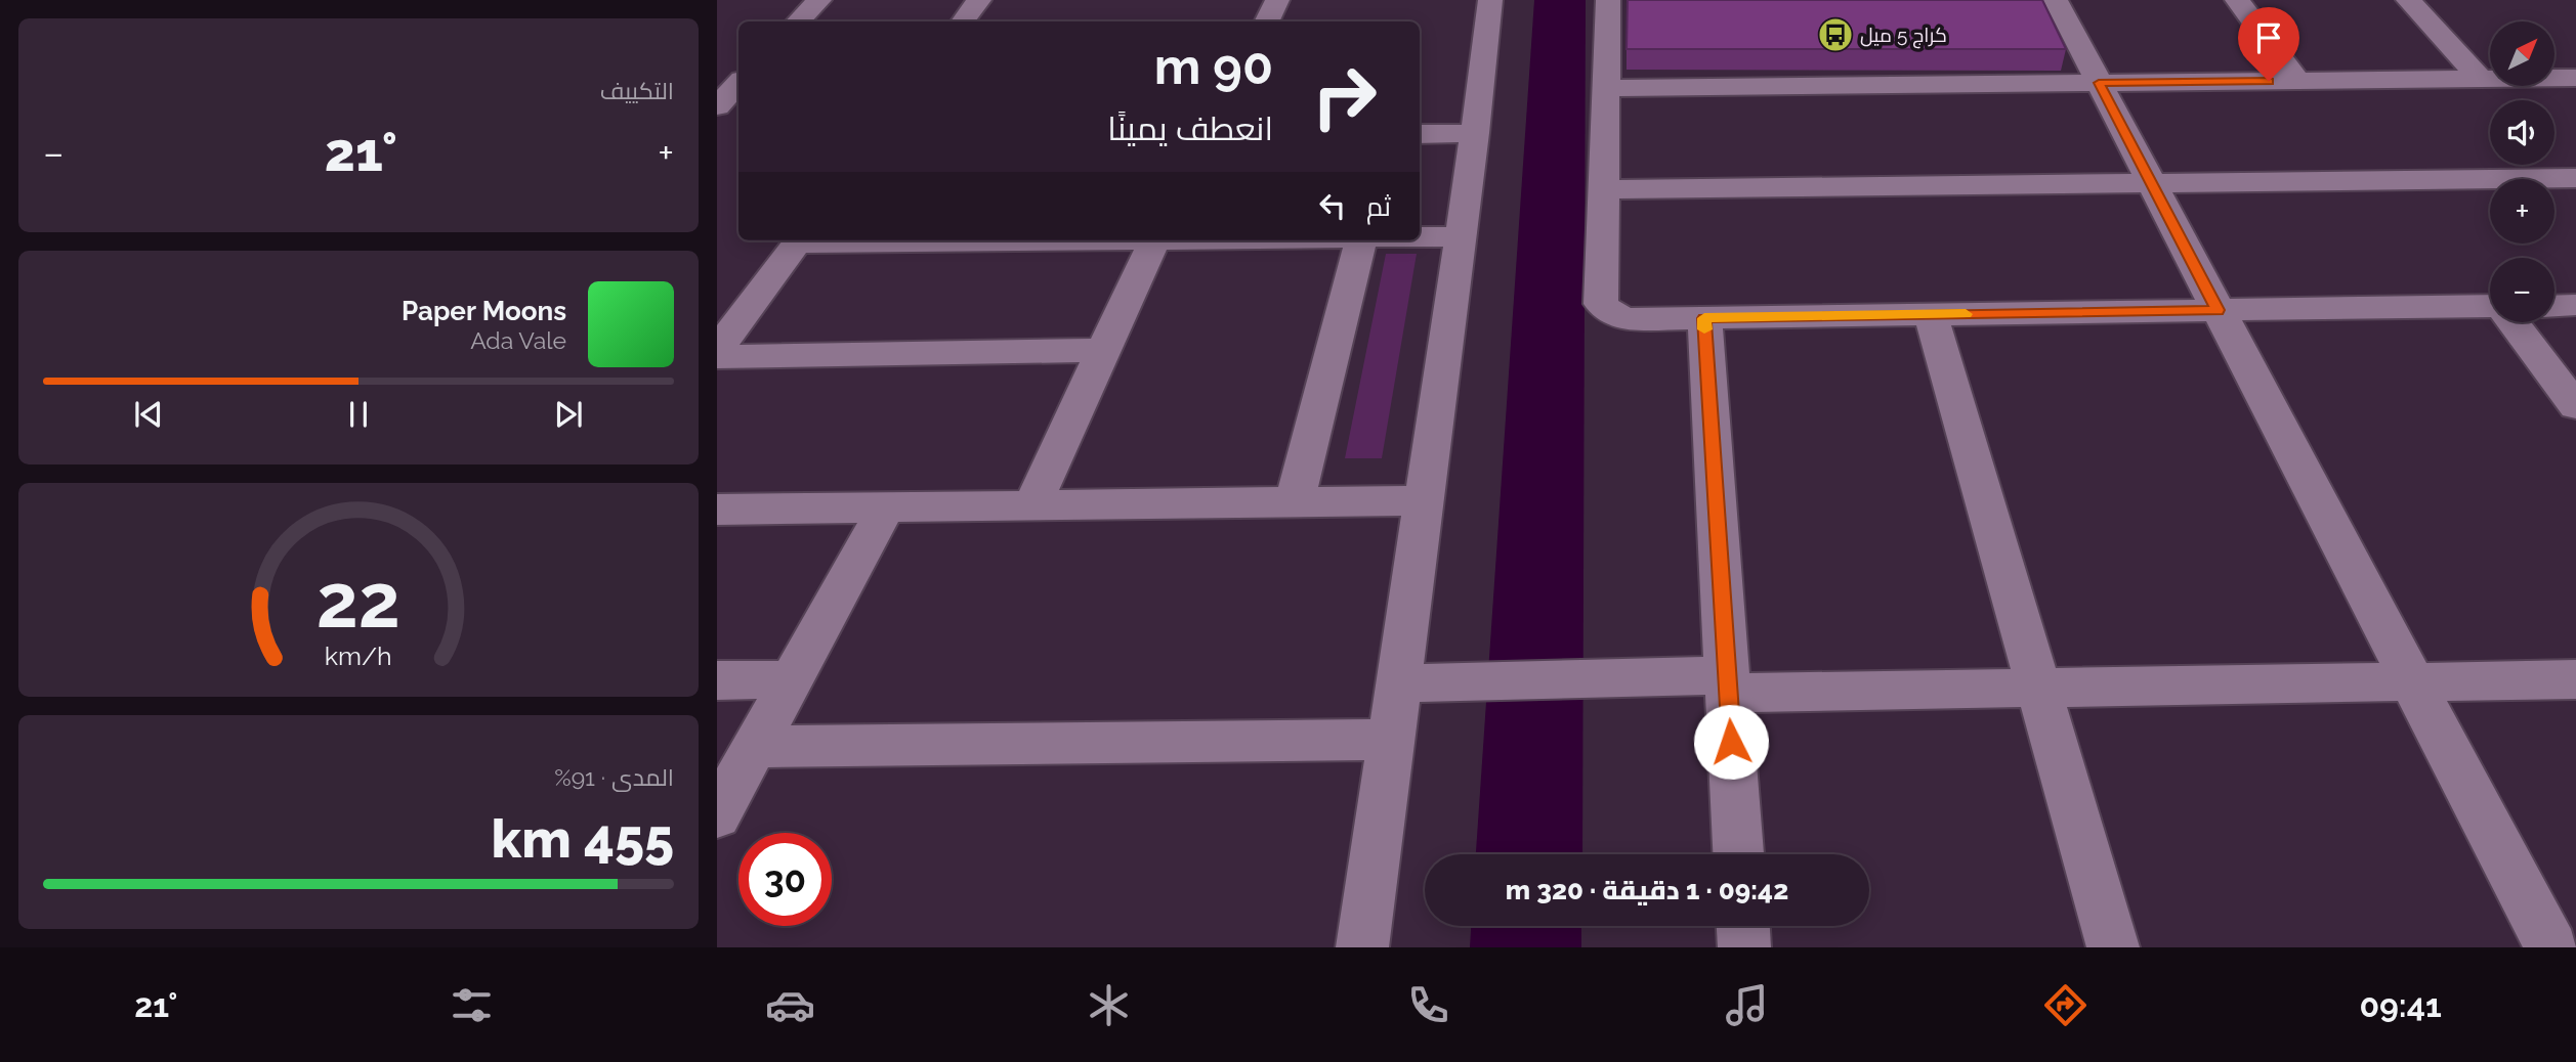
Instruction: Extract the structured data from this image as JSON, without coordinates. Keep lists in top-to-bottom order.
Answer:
{
  "places": {
    "bus stop": ["كراج 5 ميل"]
  },
  "north": "top right",
  "page": {
    "tile": [
      "التكييف",
      ["المدى · 91%", "455 km"]
    ],
    "map_buttons": ["+", "−"],
    "turn": ["90 m", "انعطف يمينًا"],
    "heat": ["−", "21°", "+"],
    "then": "ثم",
    "song": ["Paper Moons", "Ada Vale"],
    "limit": "30",
    "trip": "09:42 · 1 دقيقة · 320 m",
    "tabs": ["09:41", "21°"],
    "gauge": ["22", "km/h"]
  }
}
